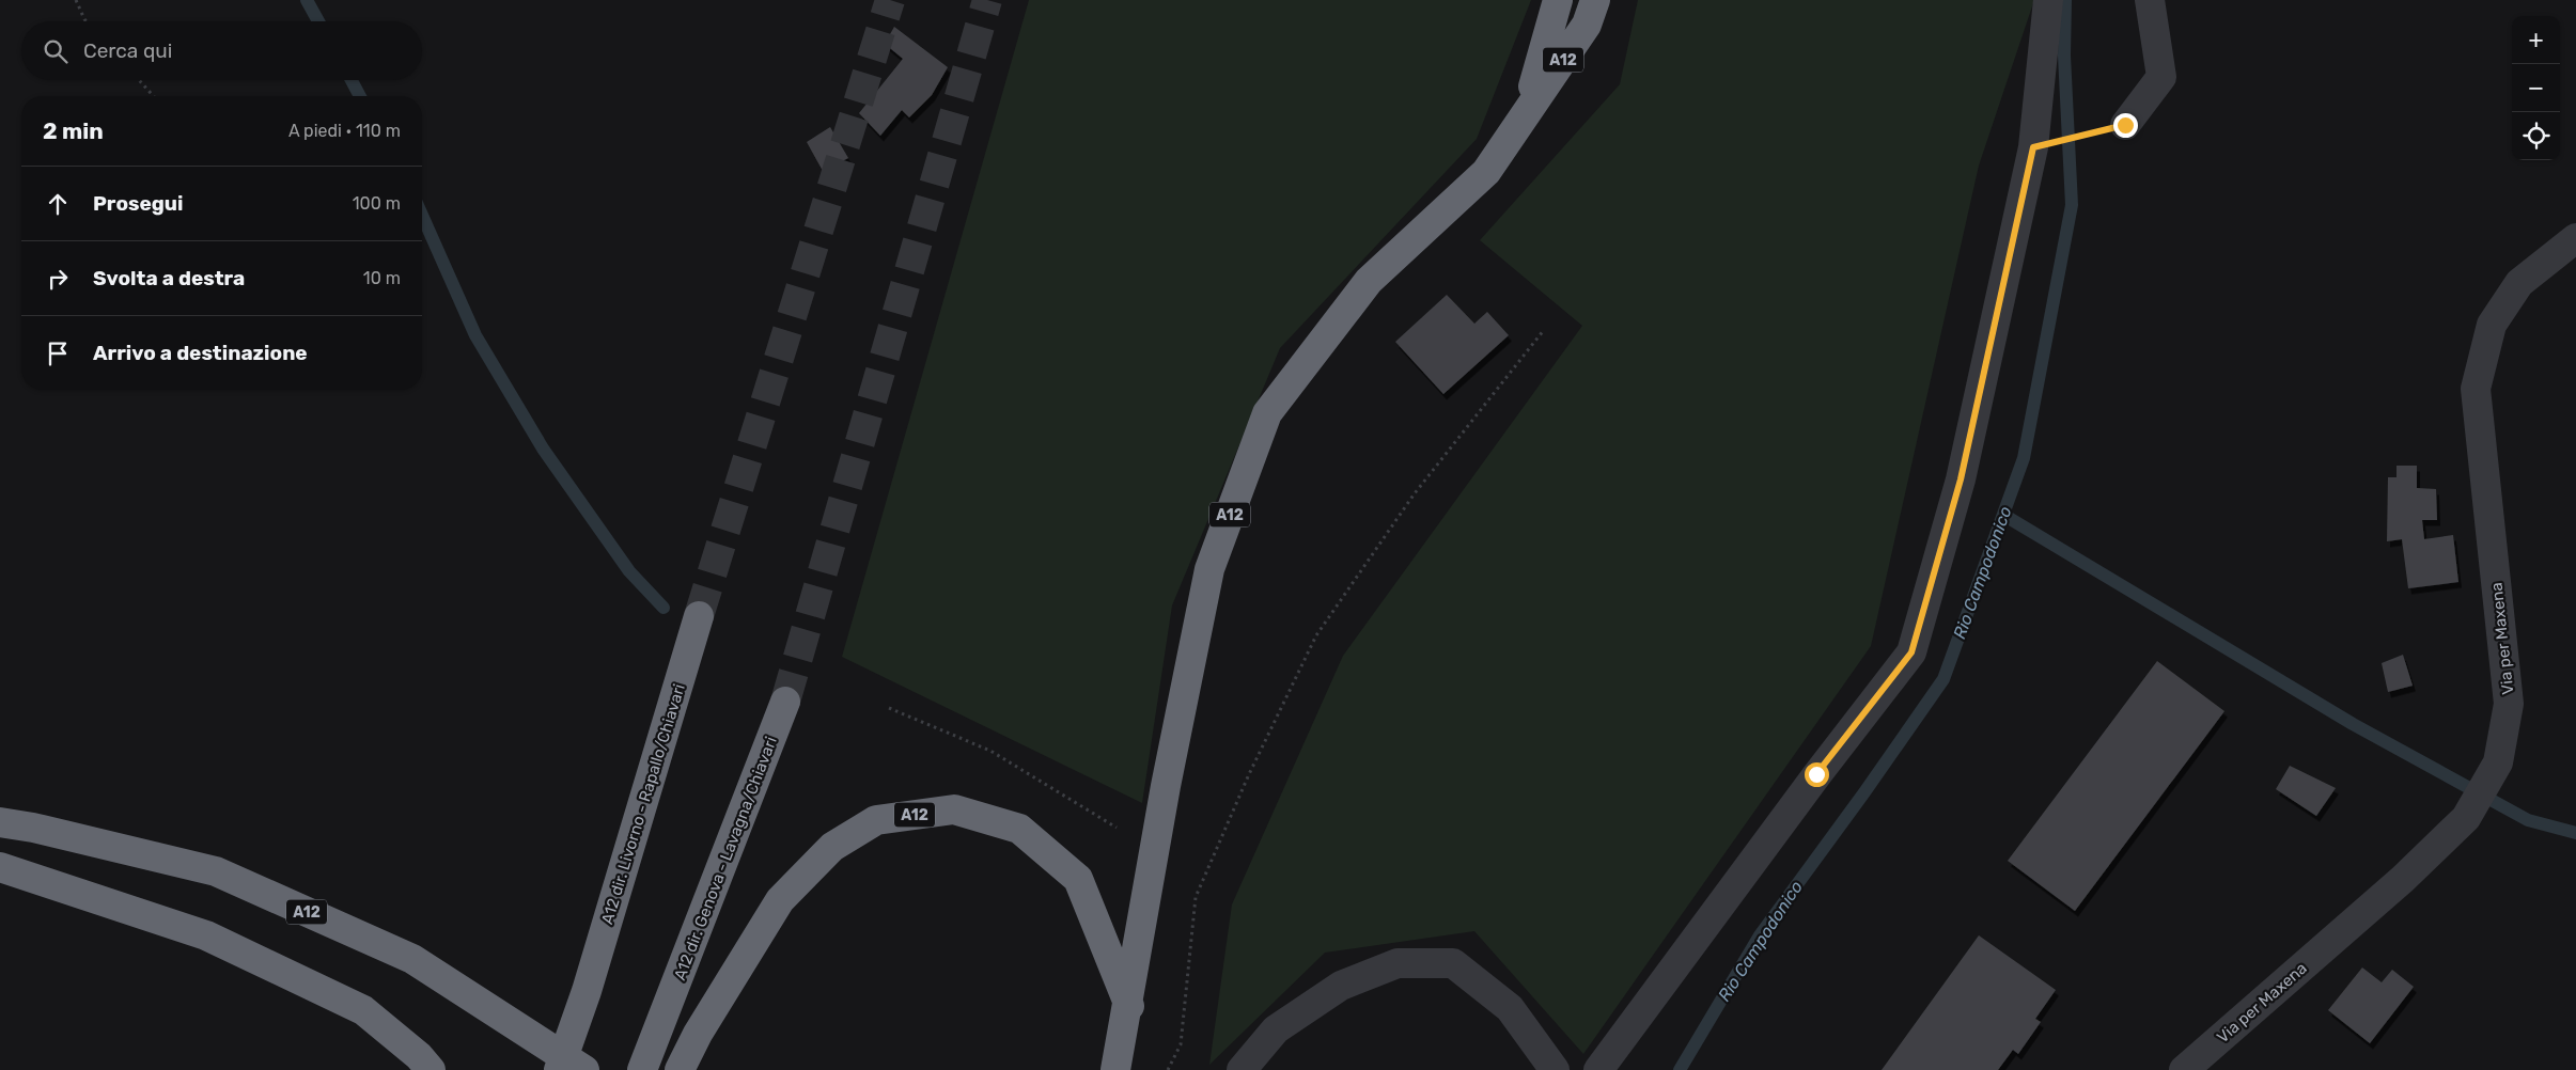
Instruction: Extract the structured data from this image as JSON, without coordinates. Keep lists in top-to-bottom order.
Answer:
{
  "streets": {
    "highway": ["A12", "A12 dir. Livorno - Rapallo/Chiavari", "A12 dir. Genova - Lavagna/Chiavari"],
    "street": ["Via per Maxena"]
  },
  "water": ["Rio Campodonico"],
  "page": {
    "map_buttons": ["+", "−"],
    "search": "Cerca qui",
    "heading": ["2 min", "A piedi · 110 m"],
    "list": [
      ["Prosegui", "100 m"],
      ["Svolta a destra", "10 m"],
      "Arrivo a destinazione"
    ]
  }
}
